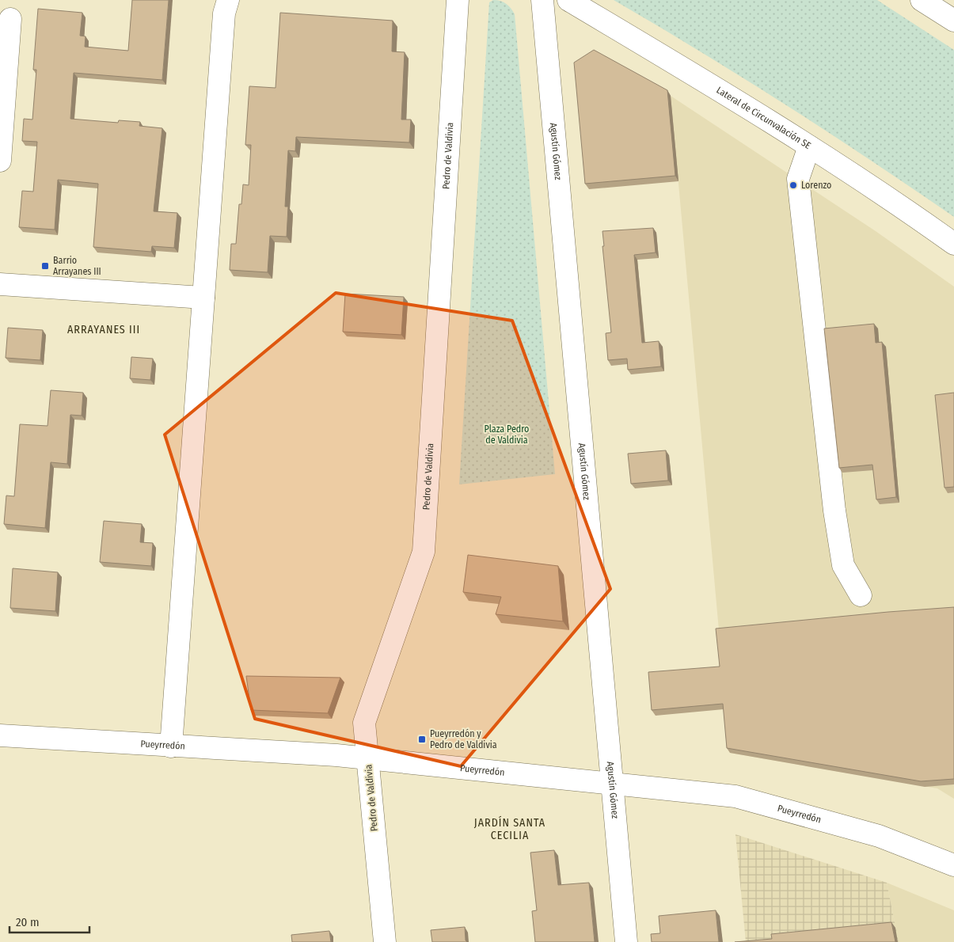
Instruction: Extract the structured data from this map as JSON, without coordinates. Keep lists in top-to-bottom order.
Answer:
{
  "streets": {
    "main road": [
      "Lateral de Circunvalación SE",
      "Agustín Gómez",
      "Pedro de Valdivia",
      "Pueyrredón"
    ]
  },
  "crossings": [
    ["Agustín Gómez", "Pueyrredón"],
    ["Pedro de Valdivia", "Pueyrredón"]
  ],
  "districts": ["ARRAYANES III", "JARDÍN SANTA CECILIA"],
  "parks": ["Plaza Pedro de Valdivia"],
  "places": {
    "other": ["Lorenzo"],
    "transit": ["Barrio Arrayanes III", "Pueyrredón y Pedro de Valdivia"]
  },
  "scale_bar": "20 m"
}
